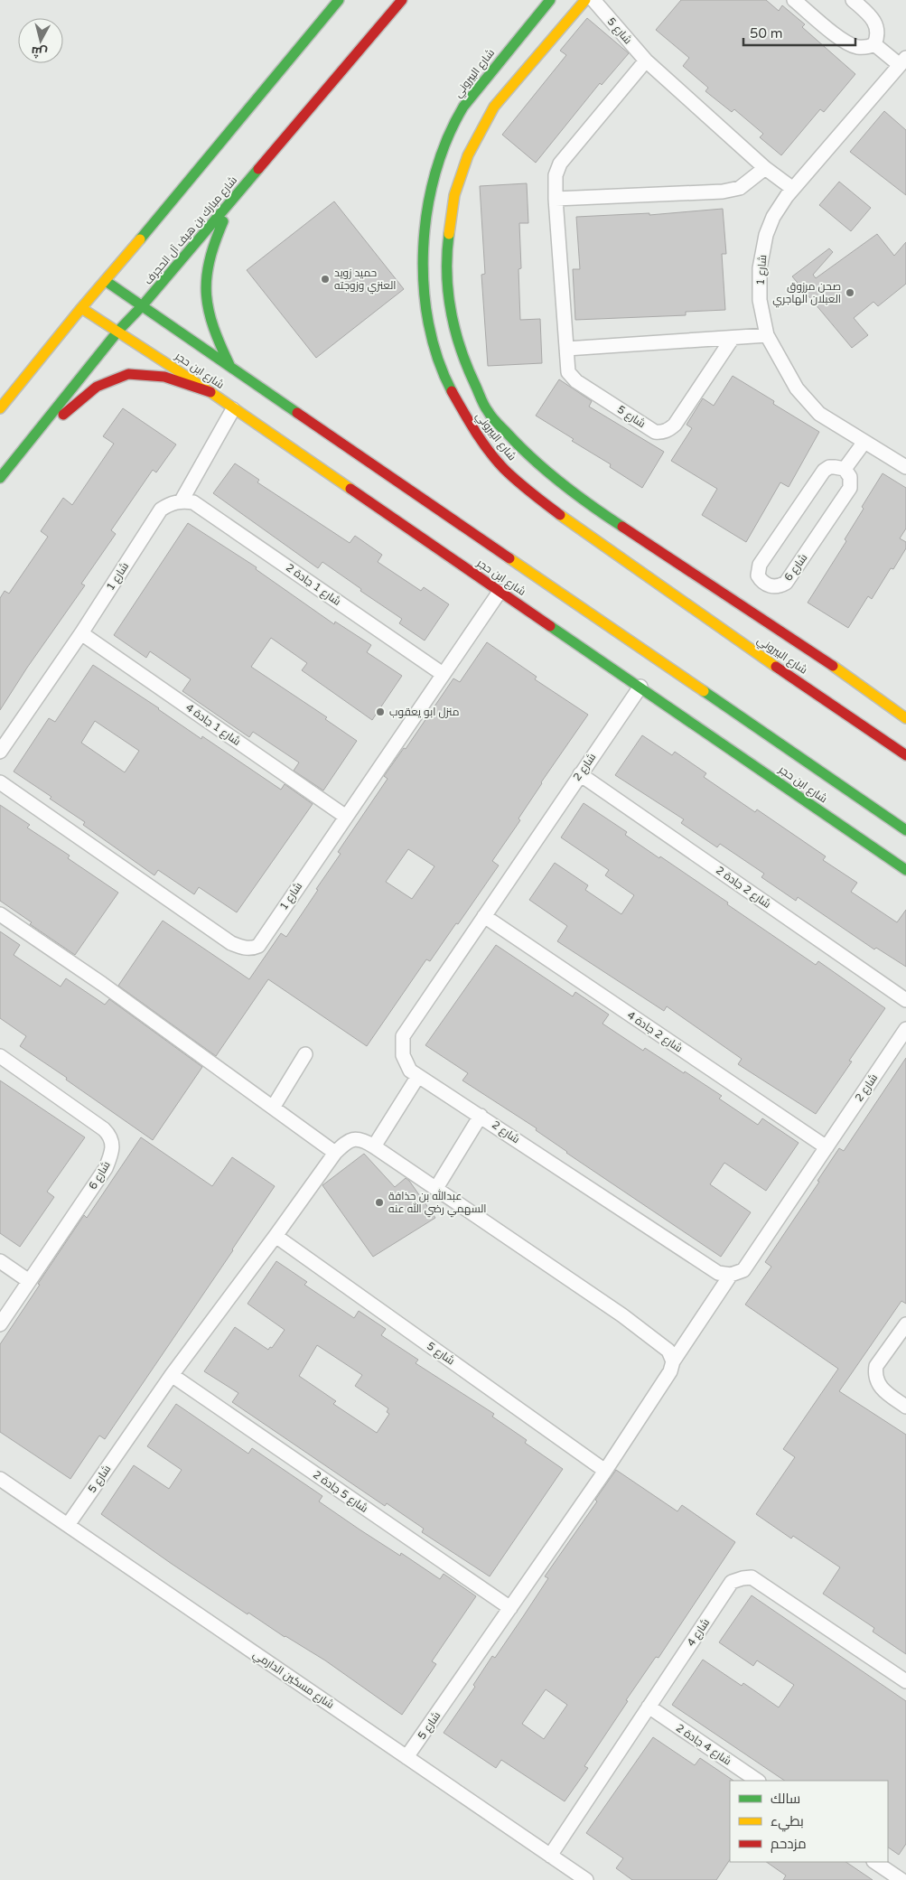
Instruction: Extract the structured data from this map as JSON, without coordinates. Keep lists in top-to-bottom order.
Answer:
{
  "streets": {
    "main road": ["شارع البيروني", "شارع مبارك بن هيف آل الحجرف", "شارع ابن حجر"],
    "street": [
      "شارع 5",
      "شارع 1",
      "شارع 6",
      "شارع 1 جادة 2",
      "شارع 1 جادة 4",
      "شارع 2",
      "شارع 2 جادة 2",
      "شارع 2 جادة 4",
      "شارع 5 جادة 2",
      "شارع 4",
      "شارع مسكين الدارمي",
      "شارع 4 جادة 2"
    ]
  },
  "crossings": [
    ["شارع 5", "شارع 1"],
    ["شارع 5", "شارع 2"],
    ["شارع 5", "شارع 5 جادة 2"],
    ["شارع 5", "شارع مسكين الدارمي"],
    ["شارع مبارك بن هيف آل الحجرف", "شارع ابن حجر"],
    ["شارع 1", "شارع ابن حجر"],
    ["شارع 1", "شارع 1 جادة 2"],
    ["شارع 1", "شارع 1 جادة 4"],
    ["شارع ابن حجر", "شارع 2"],
    ["شارع 2", "شارع 2 جادة 2"],
    ["شارع 2", "شارع 2 جادة 4"],
    ["شارع 4", "شارع مسكين الدارمي"],
    ["شارع 4", "شارع 4 جادة 2"]
  ],
  "places": [
    "حميد زويد العنزي وزوجته",
    "صحن مرزوق العبلان الهاجري",
    "منزل ابو يعقوب",
    "عبدالله بن حذافة السهمي رضي الله عنه"
  ],
  "legend": ["سالك", "بطيء", "مزدحم"],
  "scale_bar": "50 m",
  "north": "bottom"
}
